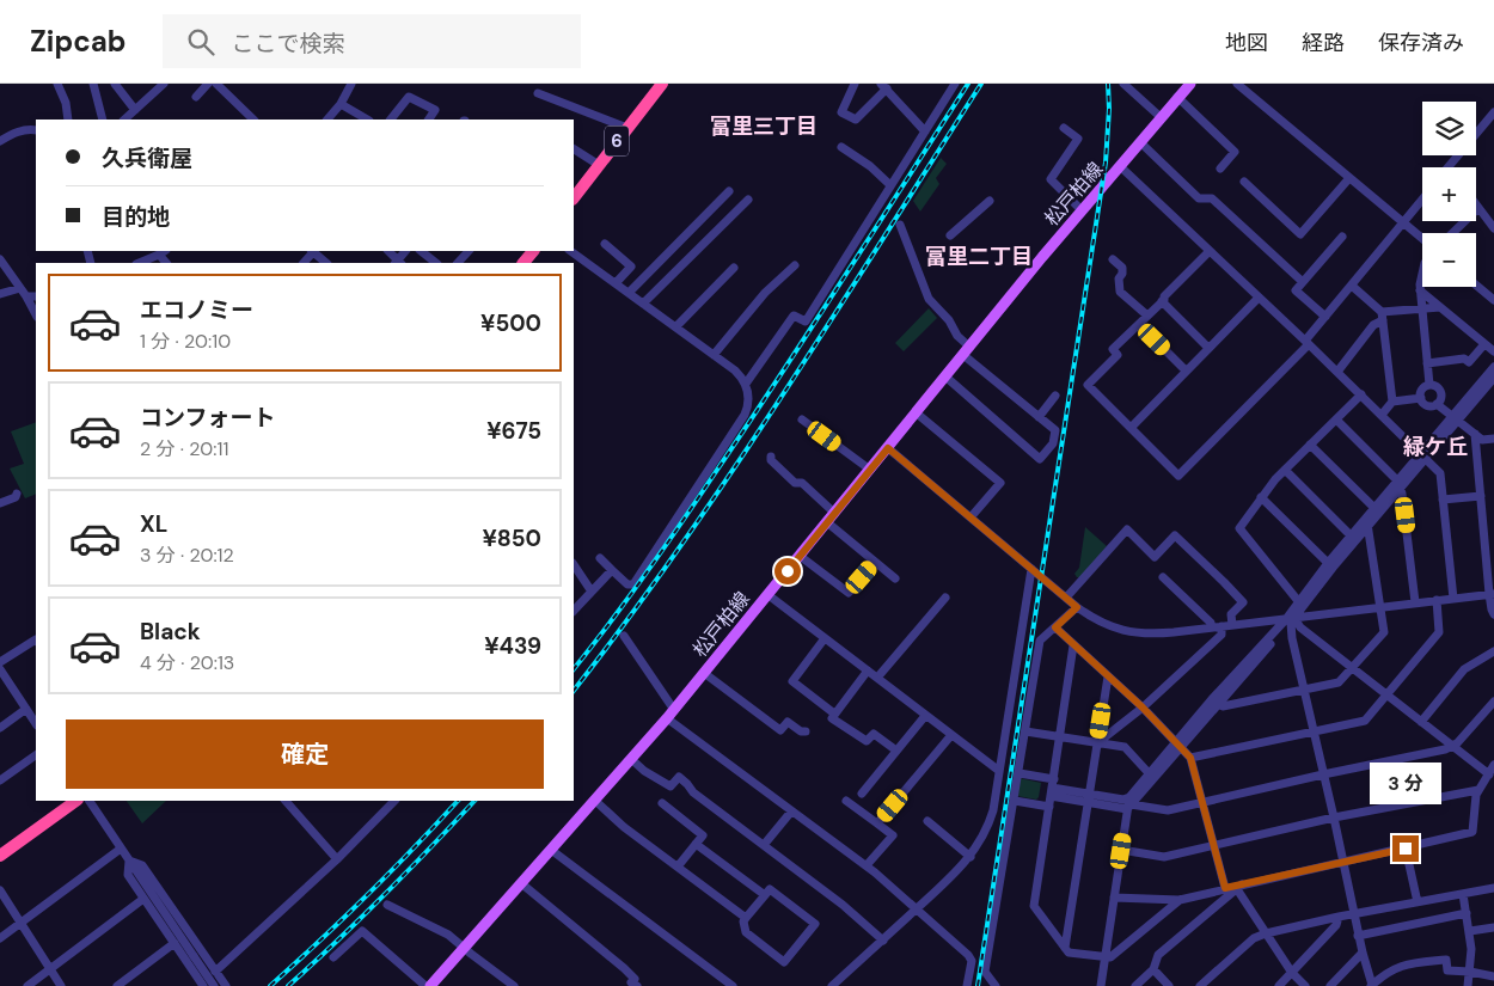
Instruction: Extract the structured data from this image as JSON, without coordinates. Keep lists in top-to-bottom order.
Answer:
{
  "streets": {
    "highway": ["6"],
    "main road": ["松戸柏線"]
  },
  "districts": ["富里三丁目", "富里二丁目", "緑ケ丘"],
  "page": {
    "header": "Zipcab",
    "search": "ここで検索",
    "nav": ["地図", "経路", "保存済み"],
    "map_buttons": ["+", "−"],
    "banner": ["久兵衛屋", "目的地"],
    "list": [
      {
        "name": "エコノミー",
        "note": "1 分 · 20:10",
        "value": "¥500"
      },
      {
        "name": "コンフォート",
        "note": "2 分 · 20:11",
        "value": "¥675"
      },
      {
        "name": "XL",
        "note": "3 分 · 20:12",
        "value": "¥850"
      },
      {
        "name": "Black",
        "note": "4 分 · 20:13",
        "value": "¥439"
      }
    ],
    "buttons": "確定",
    "bubble": "3 分"
  }
}
